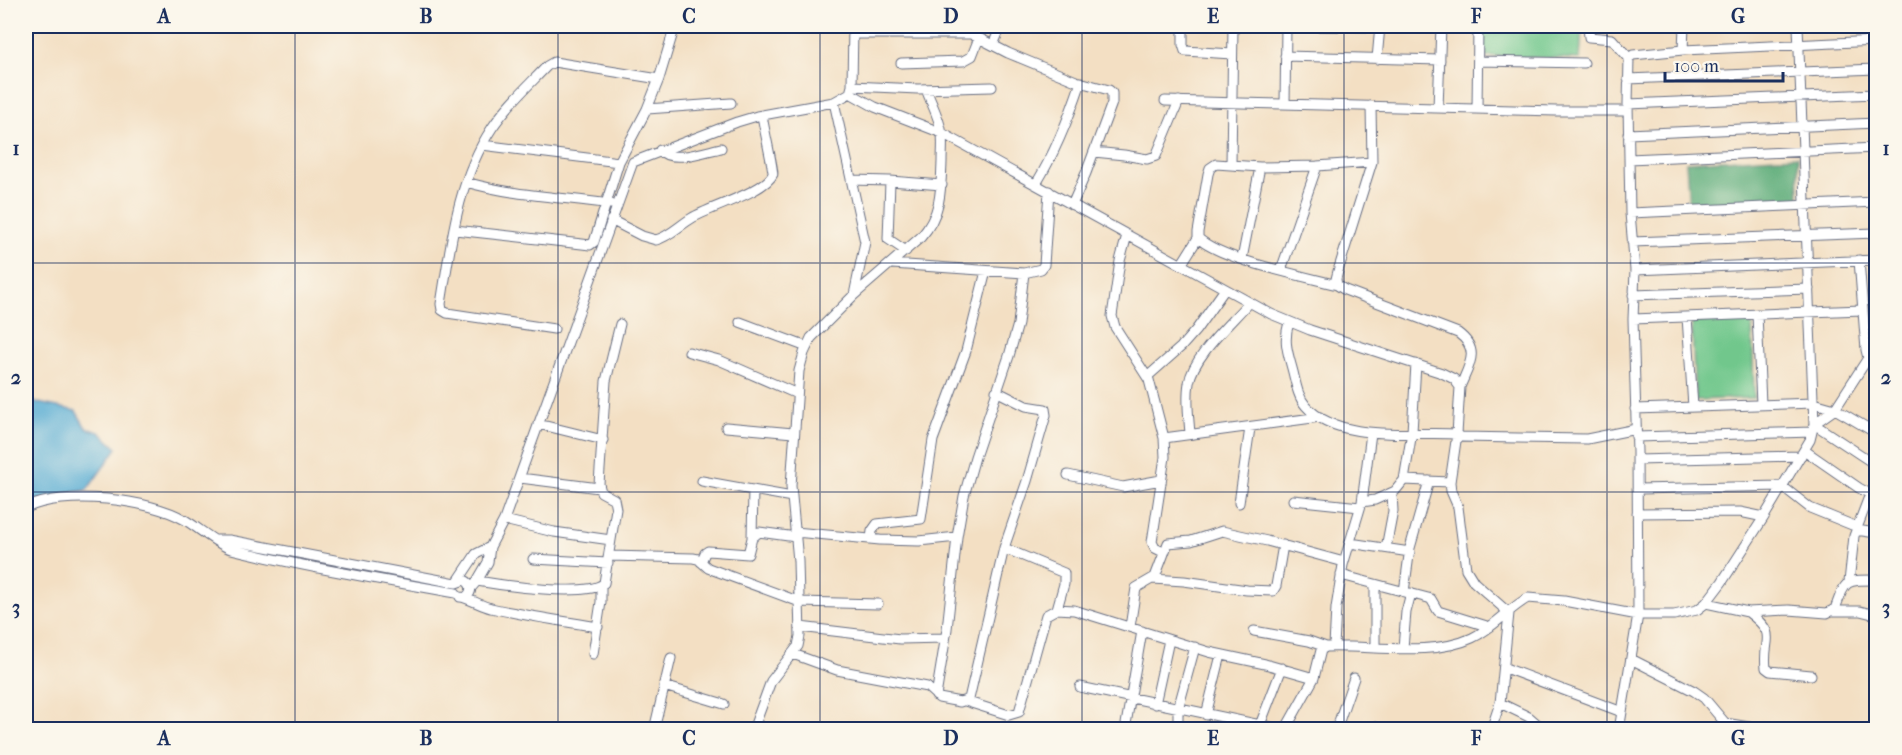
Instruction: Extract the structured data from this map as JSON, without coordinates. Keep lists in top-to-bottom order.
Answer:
{
  "scale_bar": "100 m",
  "grid": {
    "columns": [
      "A",
      "B",
      "C",
      "D",
      "E",
      "F",
      "G"
    ],
    "rows": ["1", "2", "3"]
  }
}
